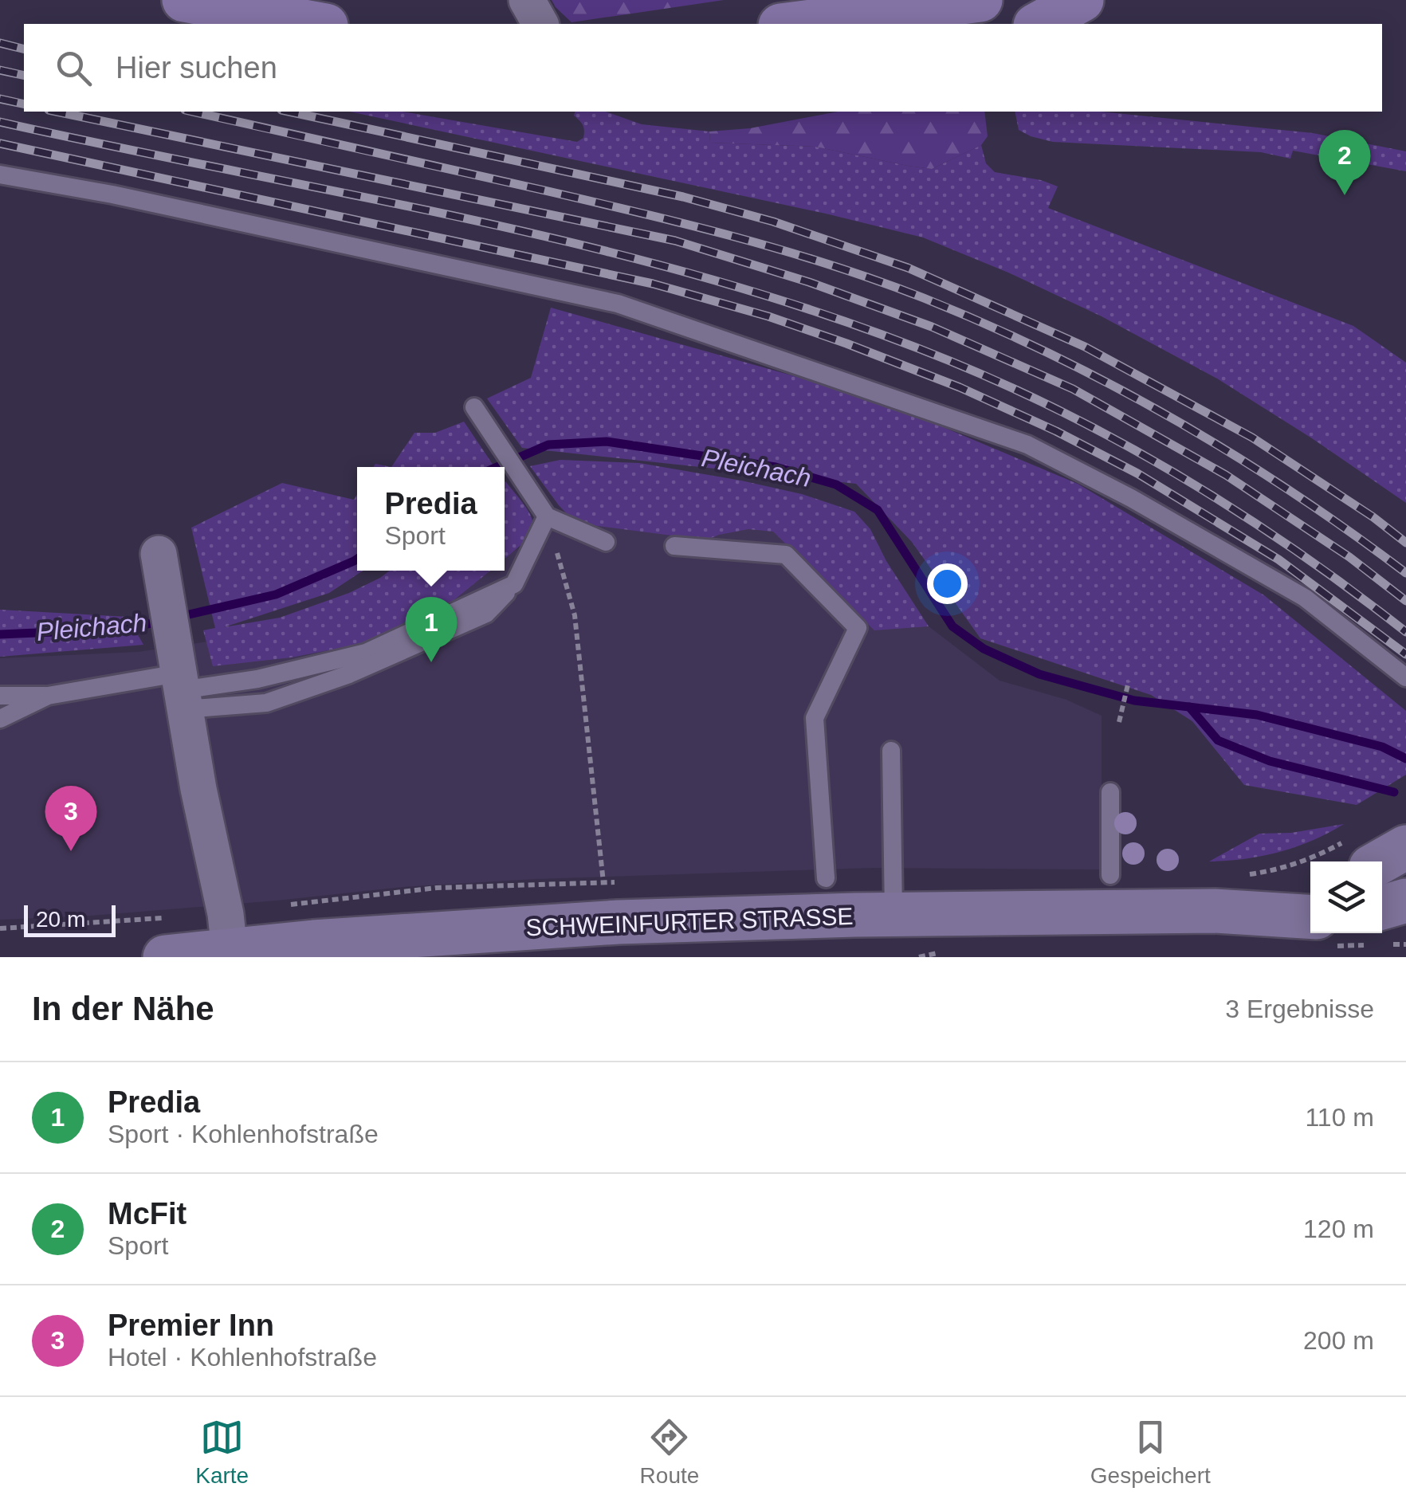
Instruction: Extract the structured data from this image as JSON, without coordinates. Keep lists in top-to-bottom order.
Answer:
{
  "streets": {
    "main road": ["SCHWEINFURTER STRASSE"]
  },
  "water": ["Pleichach"],
  "scale_bar": "20 m",
  "page": {
    "search": "Hier suchen",
    "pins": ["2", "1", "3"],
    "popup": ["Predia", "Sport"],
    "scale": "20 m",
    "heading": ["In der Nähe", "3 Ergebnisse"],
    "list": [
      {
        "mark": "1",
        "name": "Predia",
        "note": "Sport · Kohlenhofstraße",
        "value": "110 m"
      },
      {
        "mark": "2",
        "name": "McFit",
        "note": "Sport",
        "value": "120 m"
      },
      {
        "mark": "3",
        "name": "Premier Inn",
        "note": "Hotel · Kohlenhofstraße",
        "value": "200 m"
      }
    ],
    "nav": ["Karte", "Route", "Gespeichert"]
  }
}
